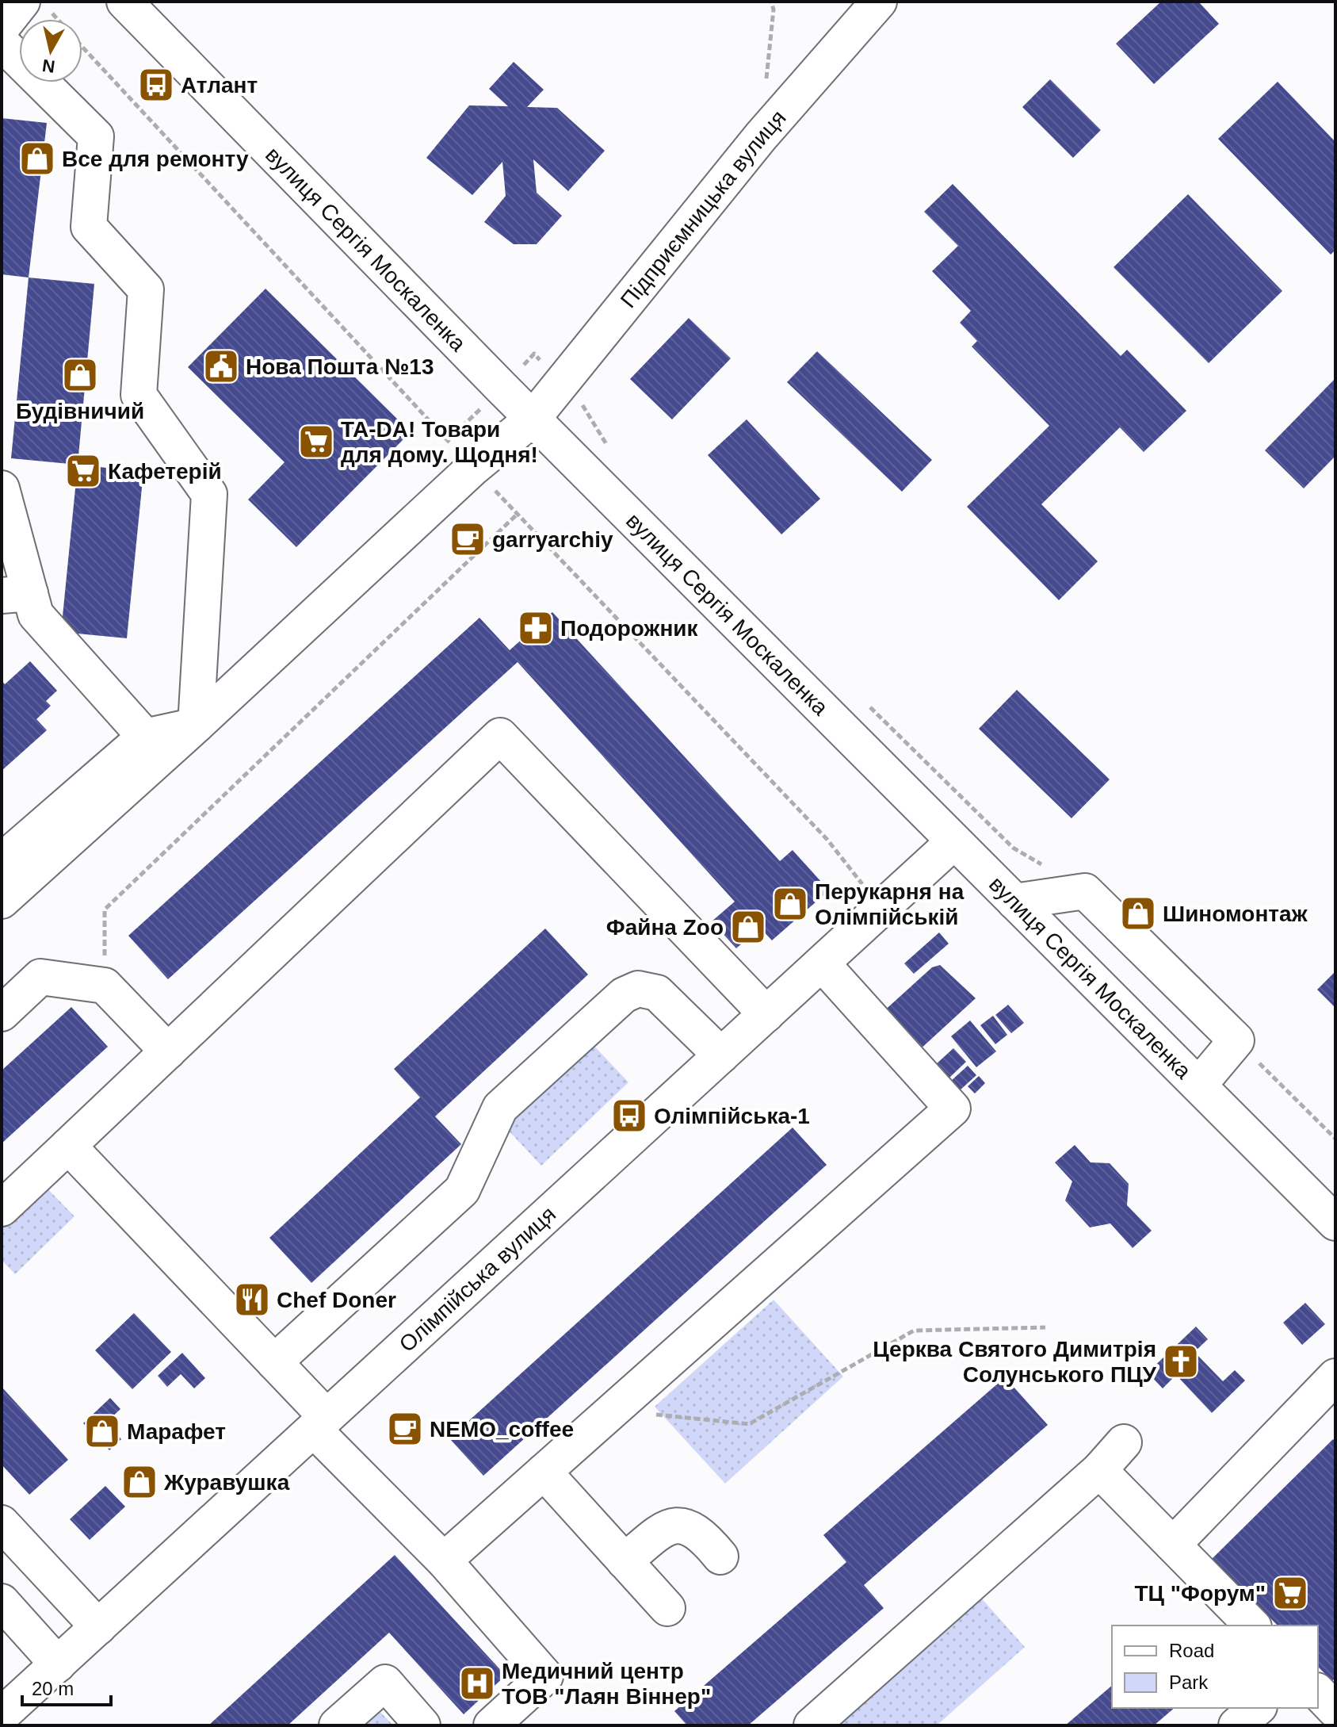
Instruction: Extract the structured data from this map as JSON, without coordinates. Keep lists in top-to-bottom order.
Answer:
{
  "streets": {
    "street": ["Підприємницька вулиця", "вулиця Сергія Москаленка", "Олімпійська вулиця"]
  },
  "crossings": [
    ["Підприємницька вулиця", "вулиця Сергія Москаленка"],
    ["вулиця Сергія Москаленка", "Олімпійська вулиця"]
  ],
  "places": {
    "bus stop": ["Атлант", "Олімпійська-1"],
    "shop": [
      "Все для ремонту",
      "Будівничий",
      "Перукарня на Олімпійській",
      "Шиномонтаж",
      "Файна Zoo",
      "Марафет",
      "Журавушка"
    ],
    "public building": ["Нова Пошта №13"],
    "supermarket": ["TA-DA! Товари для дому. Щодня!", "Кафетерій", "ТЦ \"Форум\""],
    "cafe": ["garryarchiy", "NEMO_coffee"],
    "pharmacy": ["Подорожник"],
    "restaurant": ["Chef Doner"],
    "church": ["Церква Святого Димитрія Солунського ПЦУ"],
    "hospital": ["Медичний центр ТОВ \"Лаян Віннер\""]
  },
  "legend": ["Road", "Park"],
  "scale_bar": "20 m",
  "north": "bottom"
}
